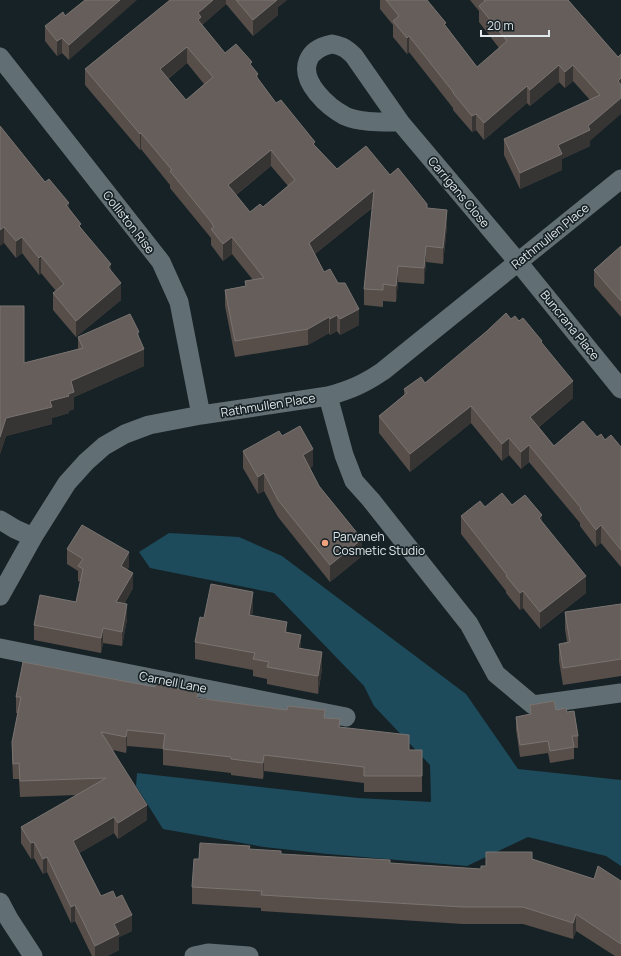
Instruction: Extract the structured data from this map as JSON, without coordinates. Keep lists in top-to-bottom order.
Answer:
{
  "streets": {
    "street": [
      "Carrigans Close",
      "Colliston Rise",
      "Rathmullen Place",
      "Buncrana Place",
      "Carnell Lane"
    ]
  },
  "crossings": [
    ["Carrigans Close", "Rathmullen Place"],
    ["Carrigans Close", "Buncrana Place"],
    ["Colliston Rise", "Rathmullen Place"],
    ["Rathmullen Place", "Buncrana Place"]
  ],
  "places": ["Parvaneh Cosmetic Studio"],
  "scale_bar": "20 m"
}
